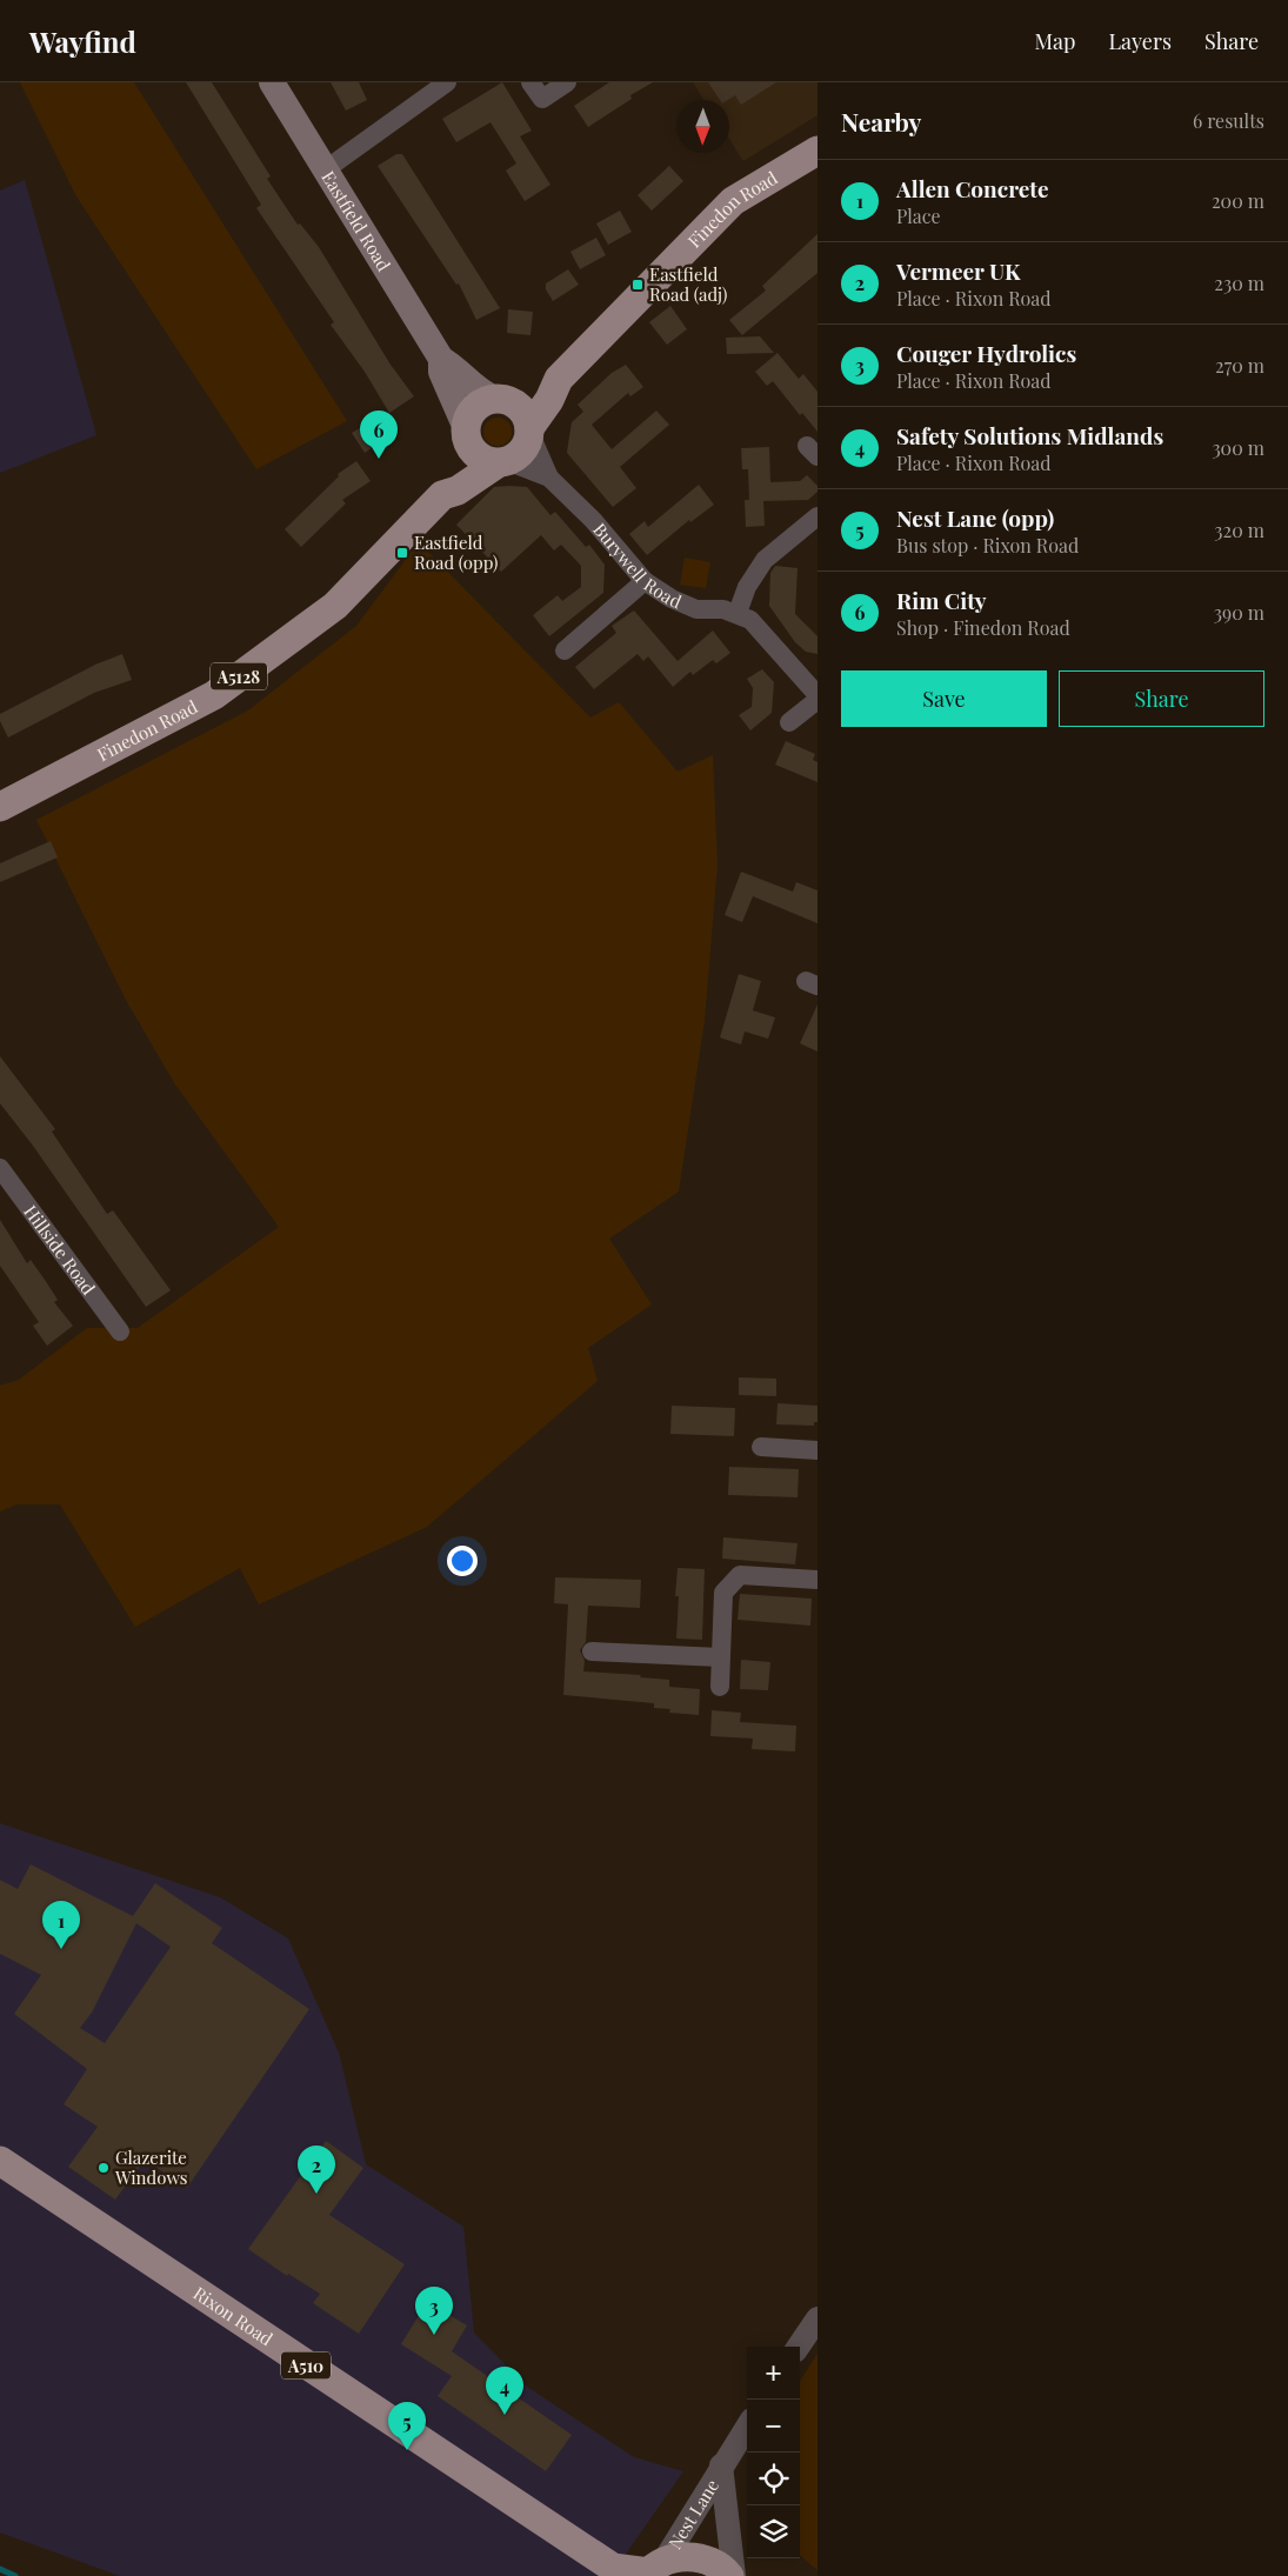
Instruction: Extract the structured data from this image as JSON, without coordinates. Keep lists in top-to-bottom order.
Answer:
{
  "streets": {
    "main road": [
      "Finedon Road",
      "Eastfield Road",
      "A5128",
      "Rixon Road",
      "A510"
    ],
    "street": ["Burywell Road", "Hillside Road", "Nest Lane"]
  },
  "crossings": [
    ["Finedon Road", "Eastfield Road"],
    ["Finedon Road", "Burywell Road"],
    ["Eastfield Road", "Burywell Road"],
    ["Rixon Road", "Nest Lane"]
  ],
  "places": {
    "transit": ["Eastfield Road (adj)", "Eastfield Road (opp)"],
    "other": ["Glazerite Windows"]
  },
  "north": "bottom",
  "page": {
    "header": "Wayfind",
    "nav": ["Map", "Layers", "Share"],
    "heading": ["Nearby", "6 results"],
    "list": [
      {
        "mark": "1",
        "name": "Allen Concrete",
        "note": "Place",
        "value": "200 m"
      },
      {
        "mark": "2",
        "name": "Vermeer UK",
        "note": "Place · Rixon Road",
        "value": "230 m"
      },
      {
        "mark": "3",
        "name": "Couger Hydrolics",
        "note": "Place · Rixon Road",
        "value": "270 m"
      },
      {
        "mark": "4",
        "name": "Safety Solutions Midlands",
        "note": "Place · Rixon Road",
        "value": "300 m"
      },
      {
        "mark": "5",
        "name": "Nest Lane (opp)",
        "note": "Bus stop · Rixon Road",
        "value": "320 m"
      },
      {
        "mark": "6",
        "name": "Rim City",
        "note": "Shop · Finedon Road",
        "value": "390 m"
      }
    ],
    "pins": [
      "6",
      "1",
      "2",
      "3",
      "4",
      "5"
    ],
    "buttons": ["Save", "Share"],
    "map_buttons": ["+", "−"]
  }
}
